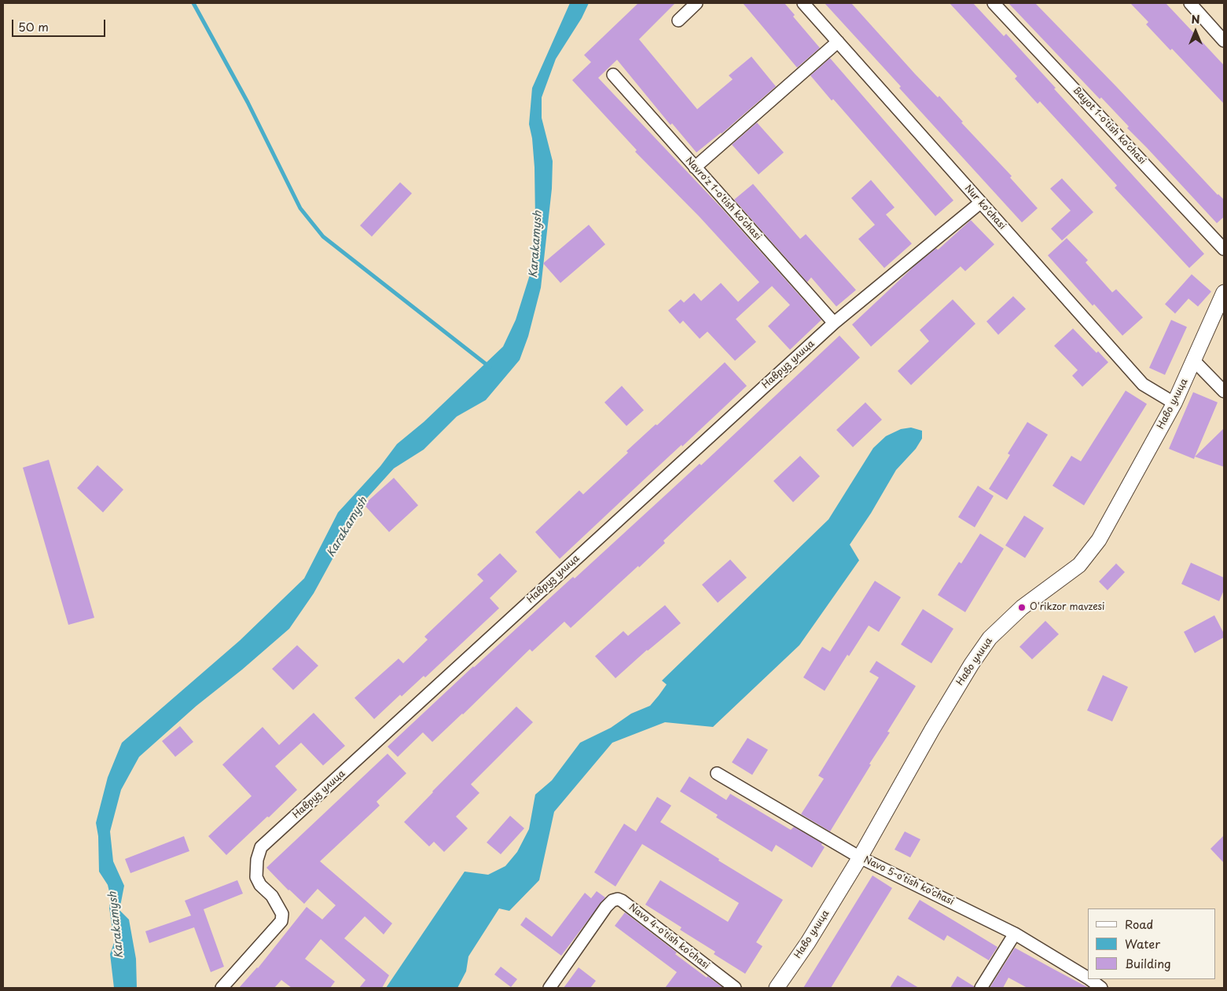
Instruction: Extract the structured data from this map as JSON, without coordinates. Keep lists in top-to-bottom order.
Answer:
{
  "streets": {
    "street": [
      "Bayot 1-o'tish ko'chasi",
      "Navro'z 1-o'tish ko'chasi",
      "Nur ko'chasi",
      "Навруз улица",
      "Наво улица",
      "Navo 5-o'tish ko'chasi",
      "Navo 4-o'tish ko'chasi"
    ]
  },
  "crossings": [
    ["Navro'z 1-o'tish ko'chasi", "Навруз улица"],
    ["Nur ko'chasi", "Навруз улица"],
    ["Nur ko'chasi", "Наво улица"],
    ["Наво улица", "Navo 5-o'tish ko'chasi"]
  ],
  "water": ["Karakamysh"],
  "places": ["O'rikzor mavzesi"],
  "legend": ["Road", "Water", "Building"],
  "scale_bar": "50 m",
  "north": "top"
}
